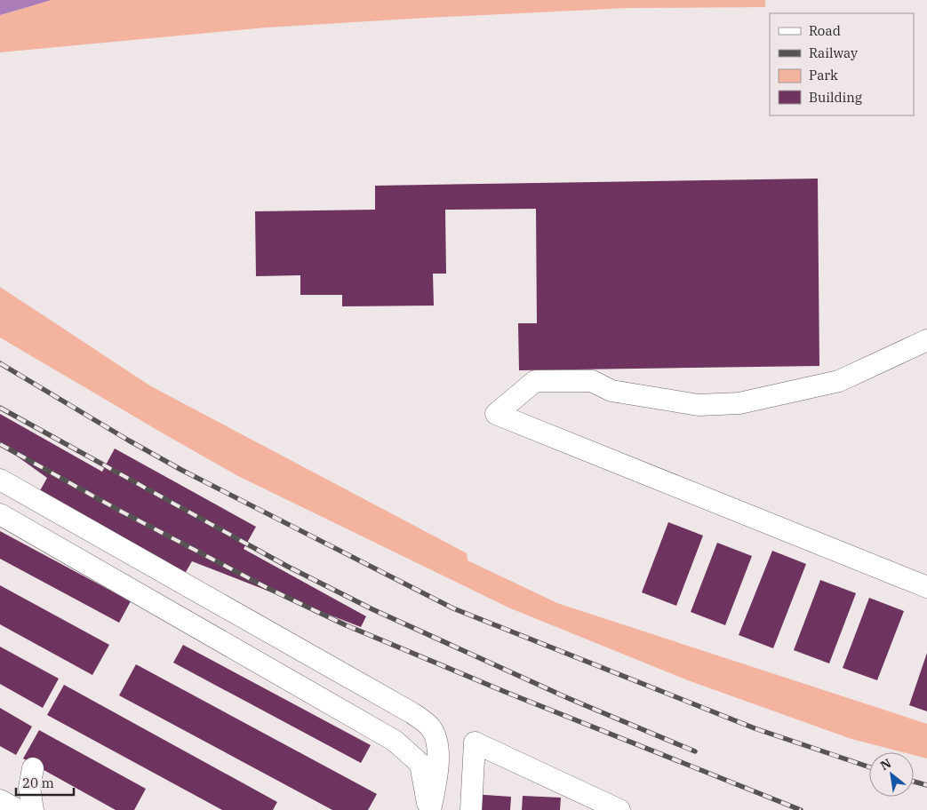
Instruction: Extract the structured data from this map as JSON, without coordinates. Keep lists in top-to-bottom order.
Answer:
{
  "legend": [
    "Road",
    "Railway",
    "Park",
    "Building"
  ],
  "scale_bar": "20 m",
  "north": "top left"
}
